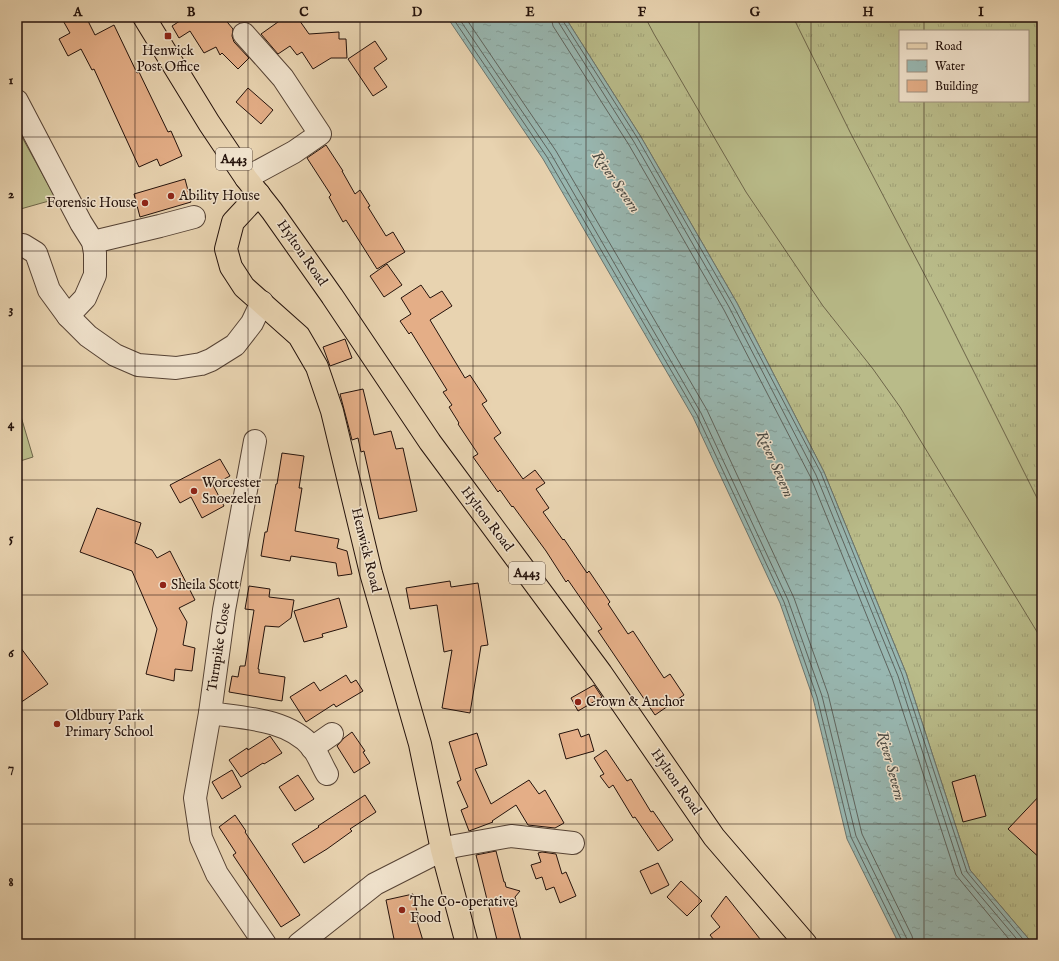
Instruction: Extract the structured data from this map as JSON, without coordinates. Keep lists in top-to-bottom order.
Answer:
{
  "streets": {
    "main road": ["A443", "Hylton Road", "Henwick Road"],
    "street": ["Turnpike Close"]
  },
  "crossings": [
    ["Hylton Road", "Henwick Road"]
  ],
  "water": ["River Severn"],
  "places": {
    "transit": ["Henwick Post Office"],
    "other": [
      "Ability House",
      "Forensic House",
      "Worcester Snoezelen",
      "Sheila Scott",
      "Crown & Anchor",
      "Oldbury Park Primary School",
      "The Co-operative Food"
    ]
  },
  "legend": ["Road", "Water", "Building"],
  "grid": {
    "columns": [
      "A",
      "B",
      "C",
      "D",
      "E",
      "F",
      "G",
      "H",
      "I"
    ],
    "rows": [
      "1",
      "2",
      "3",
      "4",
      "5",
      "6",
      "7",
      "8"
    ]
  }
}
